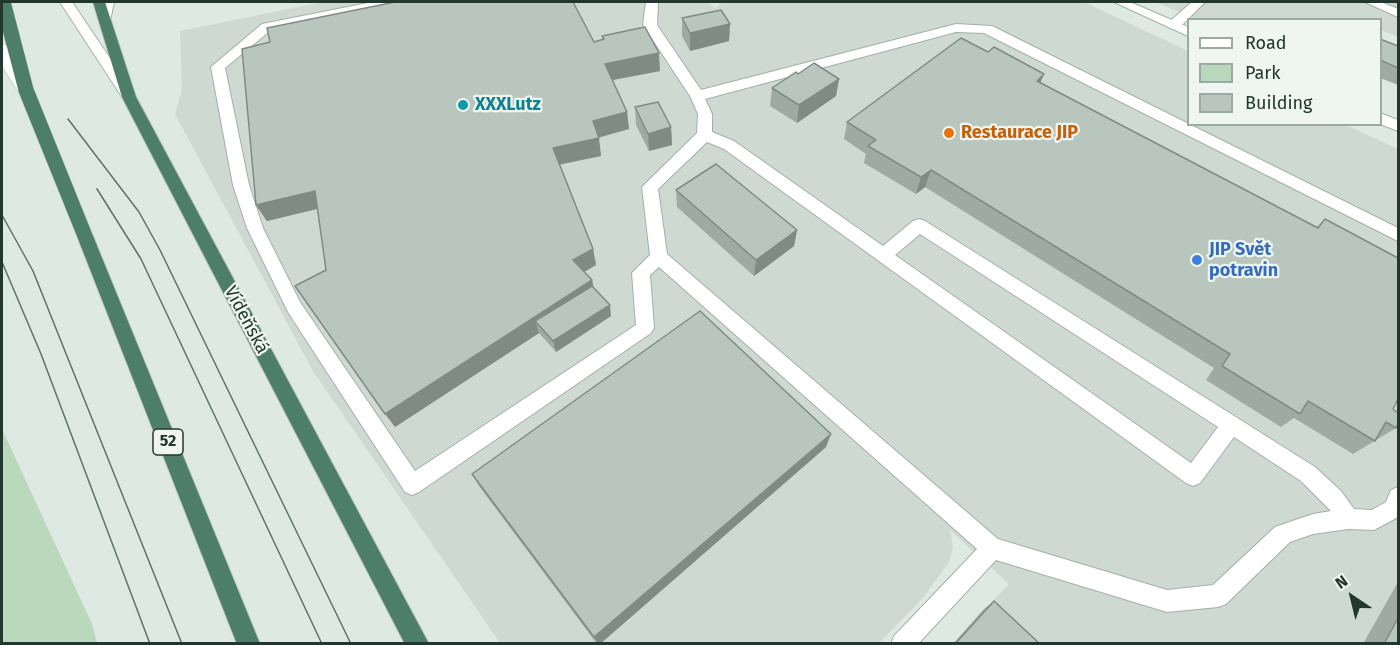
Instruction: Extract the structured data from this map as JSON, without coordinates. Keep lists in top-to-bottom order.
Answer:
{
  "streets": {
    "highway": ["Vídeňská", "52"]
  },
  "places": ["XXXLutz", "Restaurace JIP", "JIP Svět potravin"],
  "legend": ["Road", "Park", "Building"],
  "north": "top left"
}
